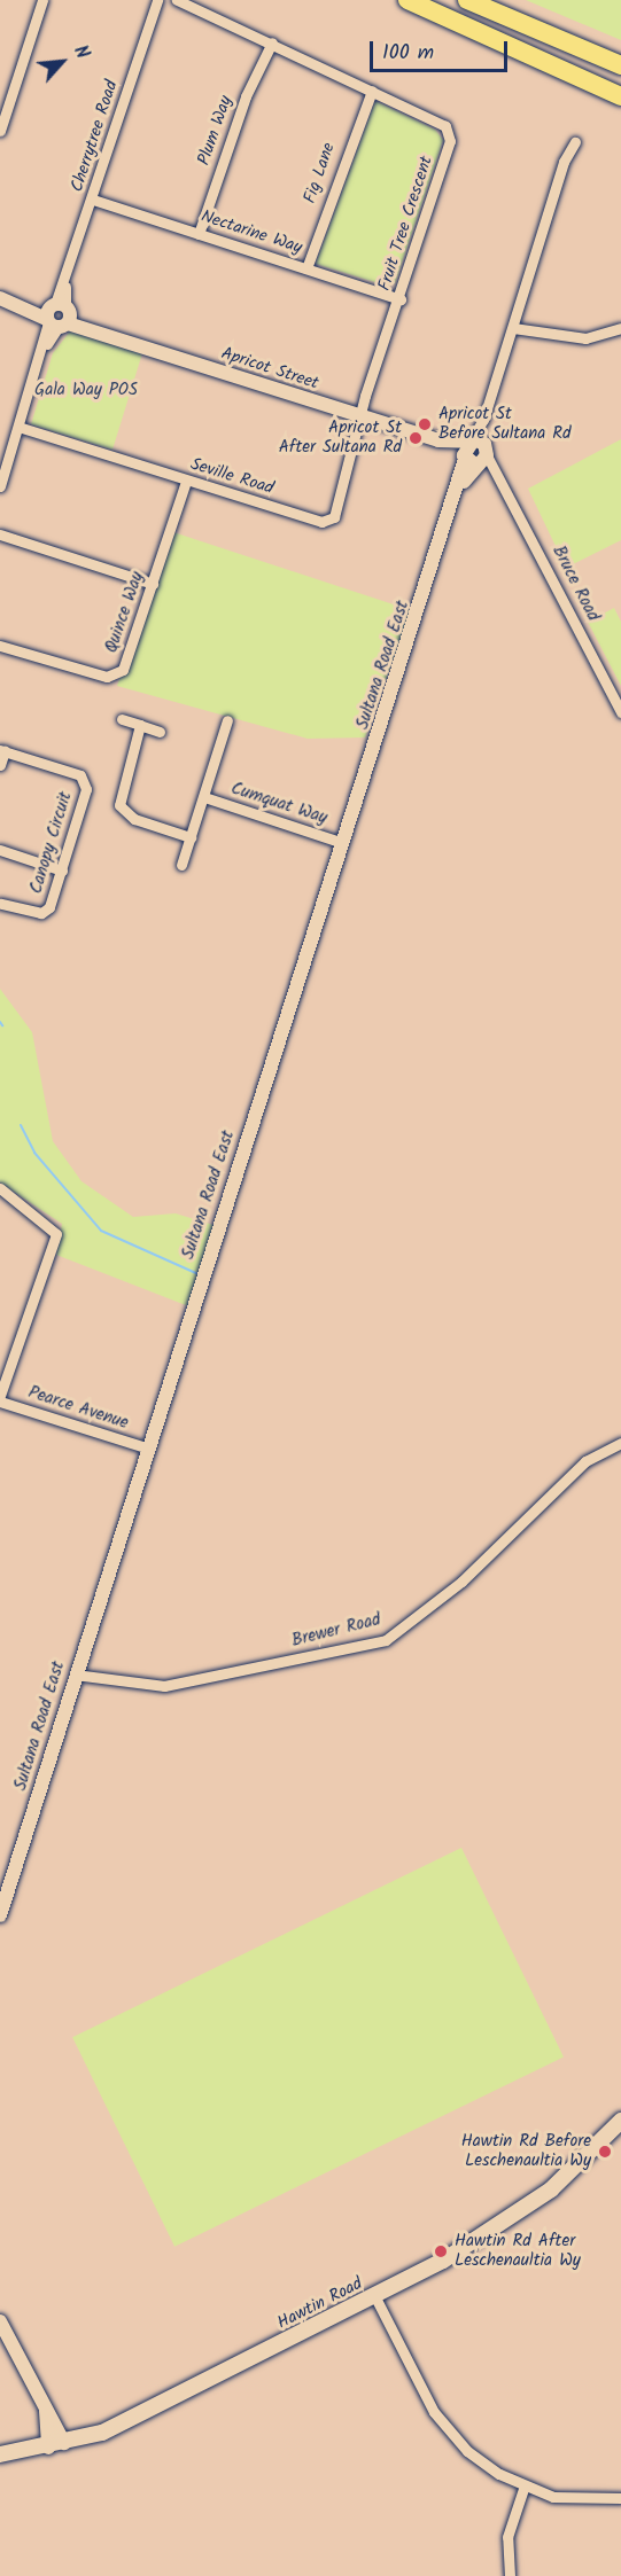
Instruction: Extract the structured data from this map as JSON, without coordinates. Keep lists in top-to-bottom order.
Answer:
{
  "streets": {
    "main road": ["Hawtin Road"],
    "street": [
      "Plum Way",
      "Cherrytree Road",
      "Fig Lane",
      "Fruit Tree Crescent",
      "Nectarine Way",
      "Apricot Street",
      "Seville Road",
      "Bruce Road",
      "Quince Way",
      "Sultana Road East",
      "Cumquat Way",
      "Canopy Circuit",
      "Pearce Avenue",
      "Brewer Road"
    ]
  },
  "crossings": [
    ["Plum Way", "Fruit Tree Crescent"],
    ["Plum Way", "Nectarine Way"],
    ["Cherrytree Road", "Nectarine Way"],
    ["Cherrytree Road", "Apricot Street"],
    ["Cherrytree Road", "Seville Road"],
    ["Fig Lane", "Fruit Tree Crescent"],
    ["Fig Lane", "Nectarine Way"],
    ["Fruit Tree Crescent", "Nectarine Way"],
    ["Fruit Tree Crescent", "Apricot Street"],
    ["Fruit Tree Crescent", "Seville Road"],
    ["Apricot Street", "Seville Road"],
    ["Apricot Street", "Bruce Road"],
    ["Apricot Street", "Sultana Road East"],
    ["Seville Road", "Quince Way"],
    ["Bruce Road", "Sultana Road East"],
    ["Sultana Road East", "Cumquat Way"],
    ["Sultana Road East", "Pearce Avenue"],
    ["Sultana Road East", "Brewer Road"]
  ],
  "parks": ["Gala Way POS"],
  "places": [
    "Apricot St Before Sultana Rd",
    "Apricot St After Sultana Rd",
    "Hawtin Rd Before Leschenaultia Wy",
    "Hawtin Rd After Leschenaultia Wy"
  ],
  "scale_bar": "100 m",
  "north": "top right"
}
